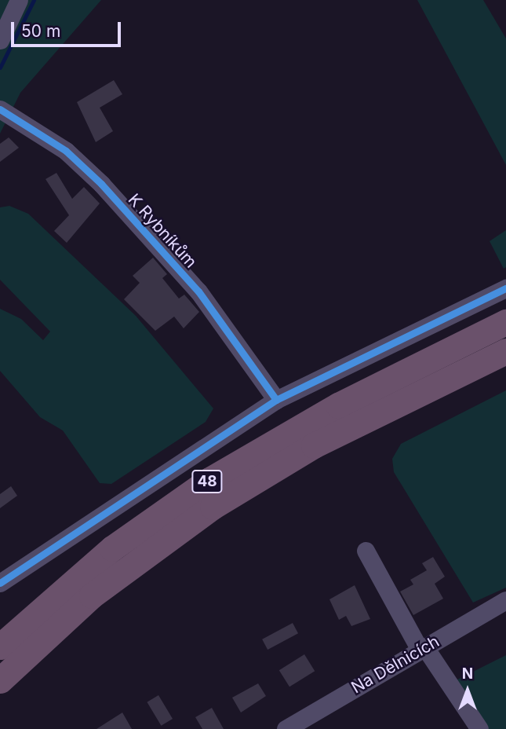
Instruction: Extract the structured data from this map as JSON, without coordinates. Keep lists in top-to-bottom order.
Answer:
{
  "streets": {
    "highway": ["48"],
    "street": ["K Rybníkům", "Na Dělnicích"]
  },
  "scale_bar": "50 m",
  "north": "top"
}
